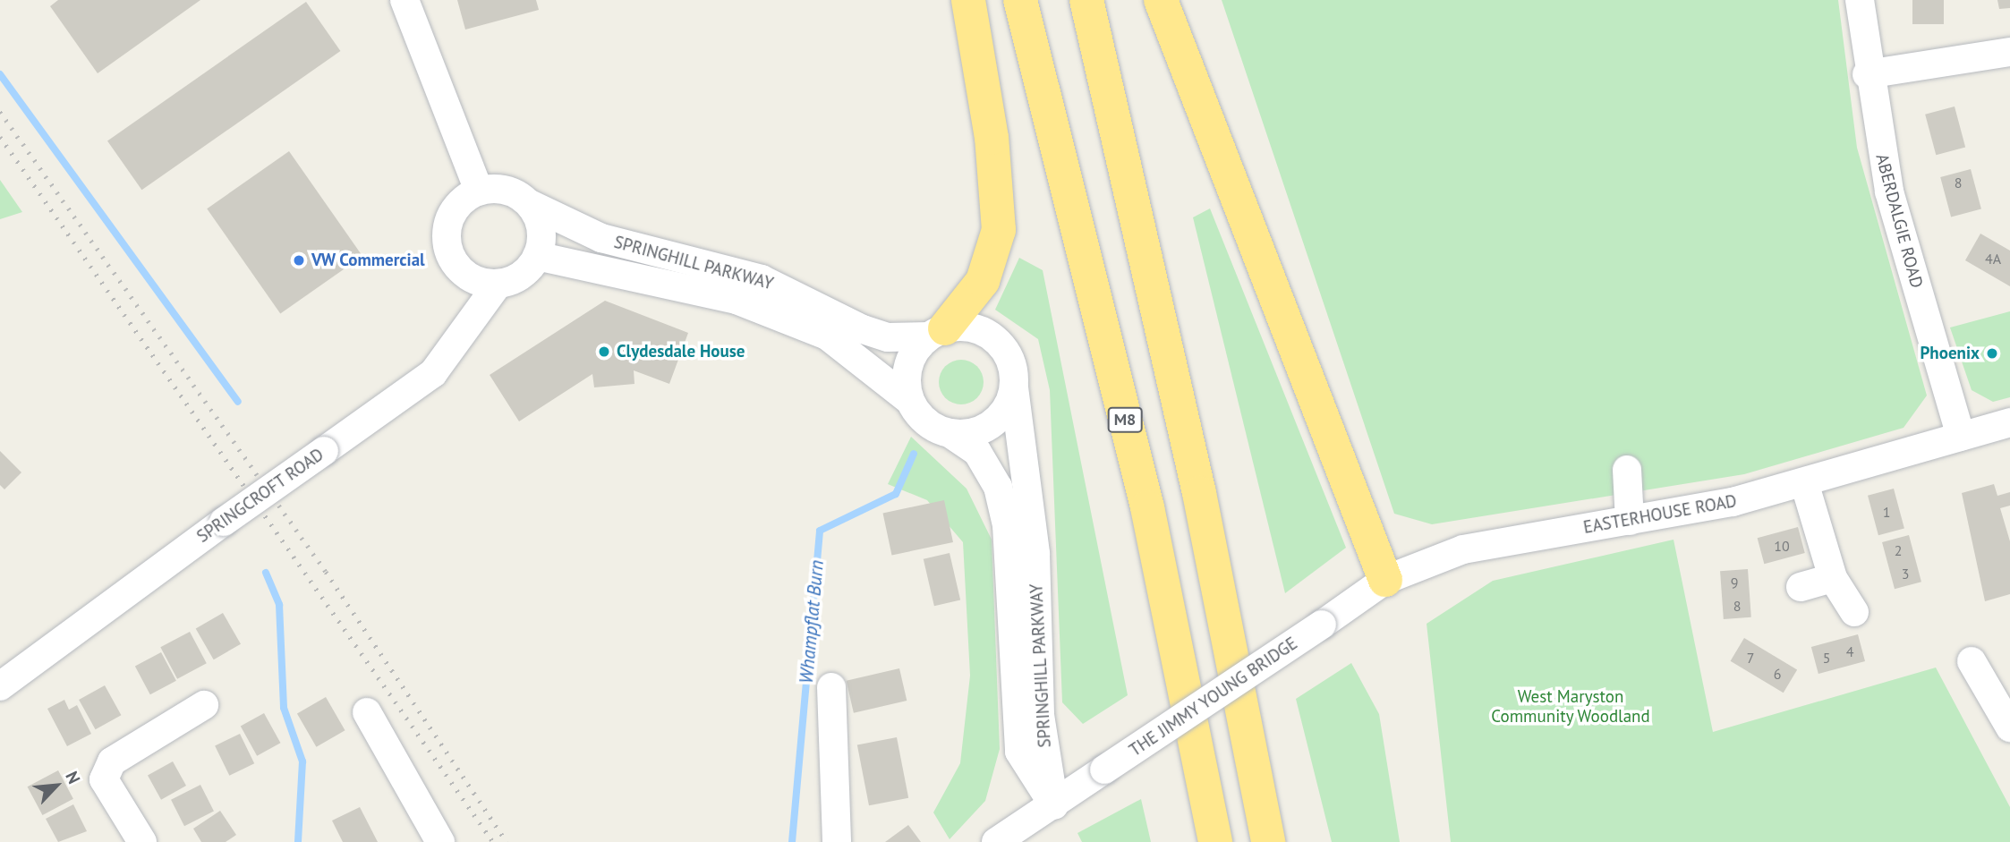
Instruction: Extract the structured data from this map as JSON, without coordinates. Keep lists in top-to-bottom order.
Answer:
{
  "streets": {
    "highway": ["M8"],
    "street": [
      "ABERDALGIE ROAD",
      "SPRINGHILL PARKWAY",
      "SPRINGCROFT ROAD",
      "EASTERHOUSE ROAD",
      "THE JIMMY YOUNG BRIDGE"
    ]
  },
  "crossings": [
    ["ABERDALGIE ROAD", "EASTERHOUSE ROAD"],
    ["SPRINGHILL PARKWAY", "SPRINGCROFT ROAD"],
    ["SPRINGHILL PARKWAY", "THE JIMMY YOUNG BRIDGE"],
    ["EASTERHOUSE ROAD", "THE JIMMY YOUNG BRIDGE"]
  ],
  "water": ["Whampflat Burn"],
  "parks": ["West Maryston Community Woodland"],
  "places": ["VW Commercial", "Clydesdale House", "Phoenix"],
  "house_numbers": [
    "8",
    "4A",
    "1",
    "10",
    "2",
    "3",
    "9",
    "8",
    "4",
    "7",
    "5",
    "6"
  ],
  "north": "top right"
}
